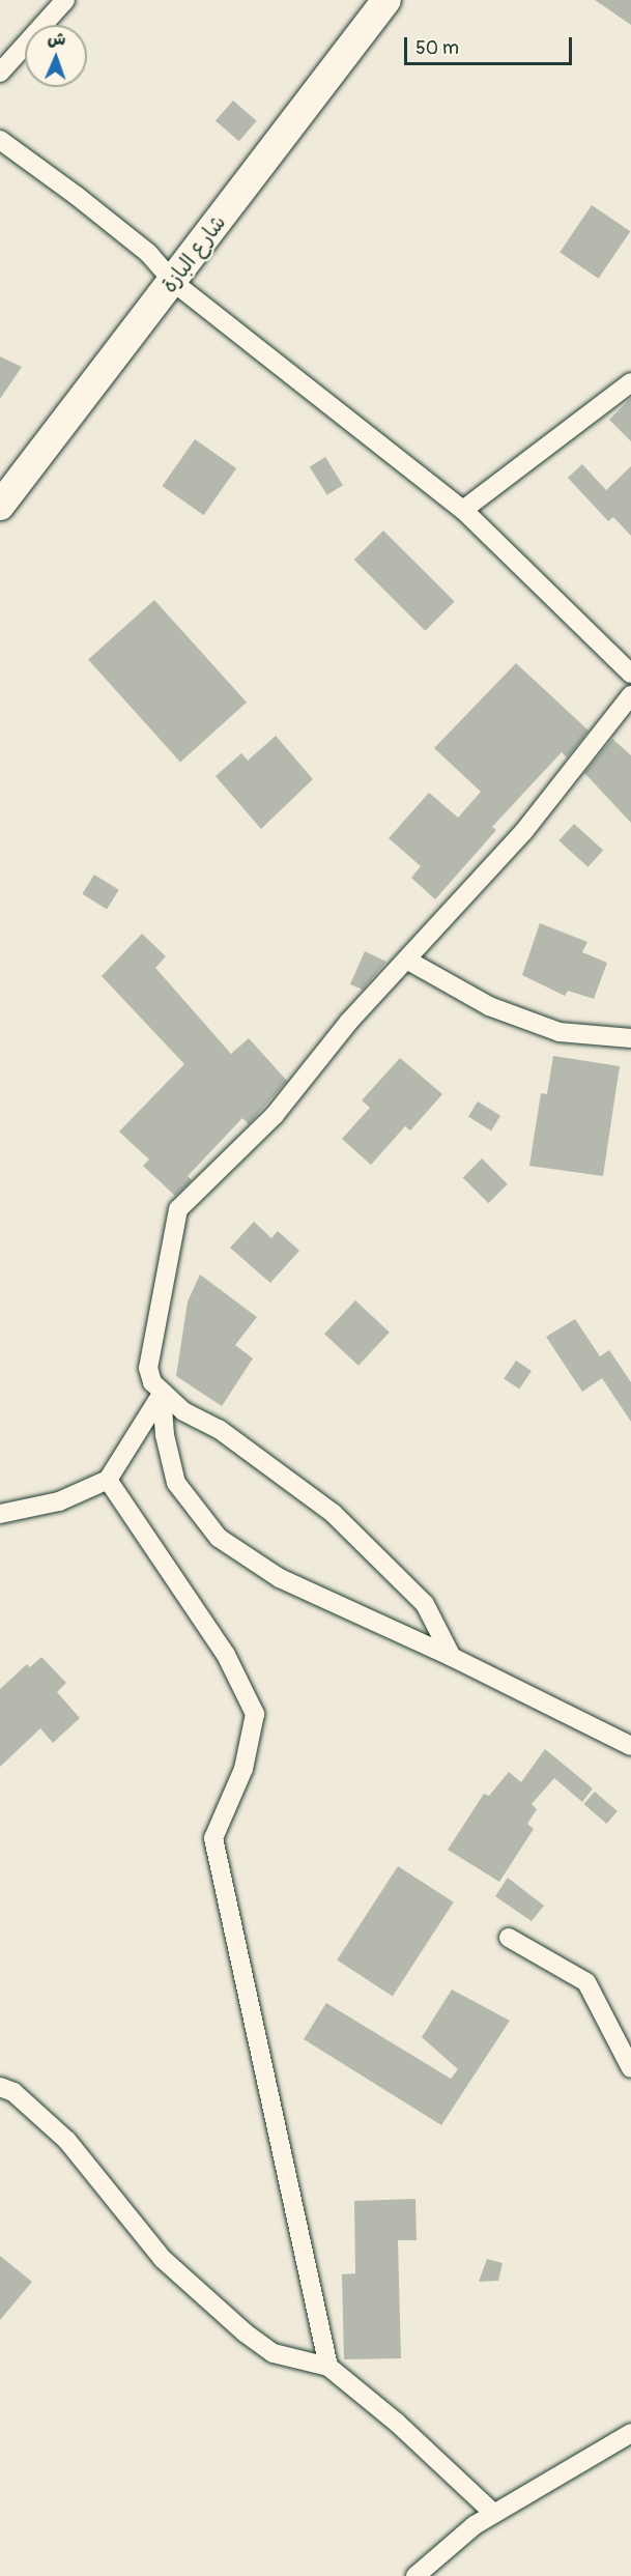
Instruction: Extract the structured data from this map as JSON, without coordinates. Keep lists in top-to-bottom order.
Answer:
{
  "streets": {
    "main road": ["شارع البازة"]
  },
  "scale_bar": "50 m",
  "north": "top"
}
